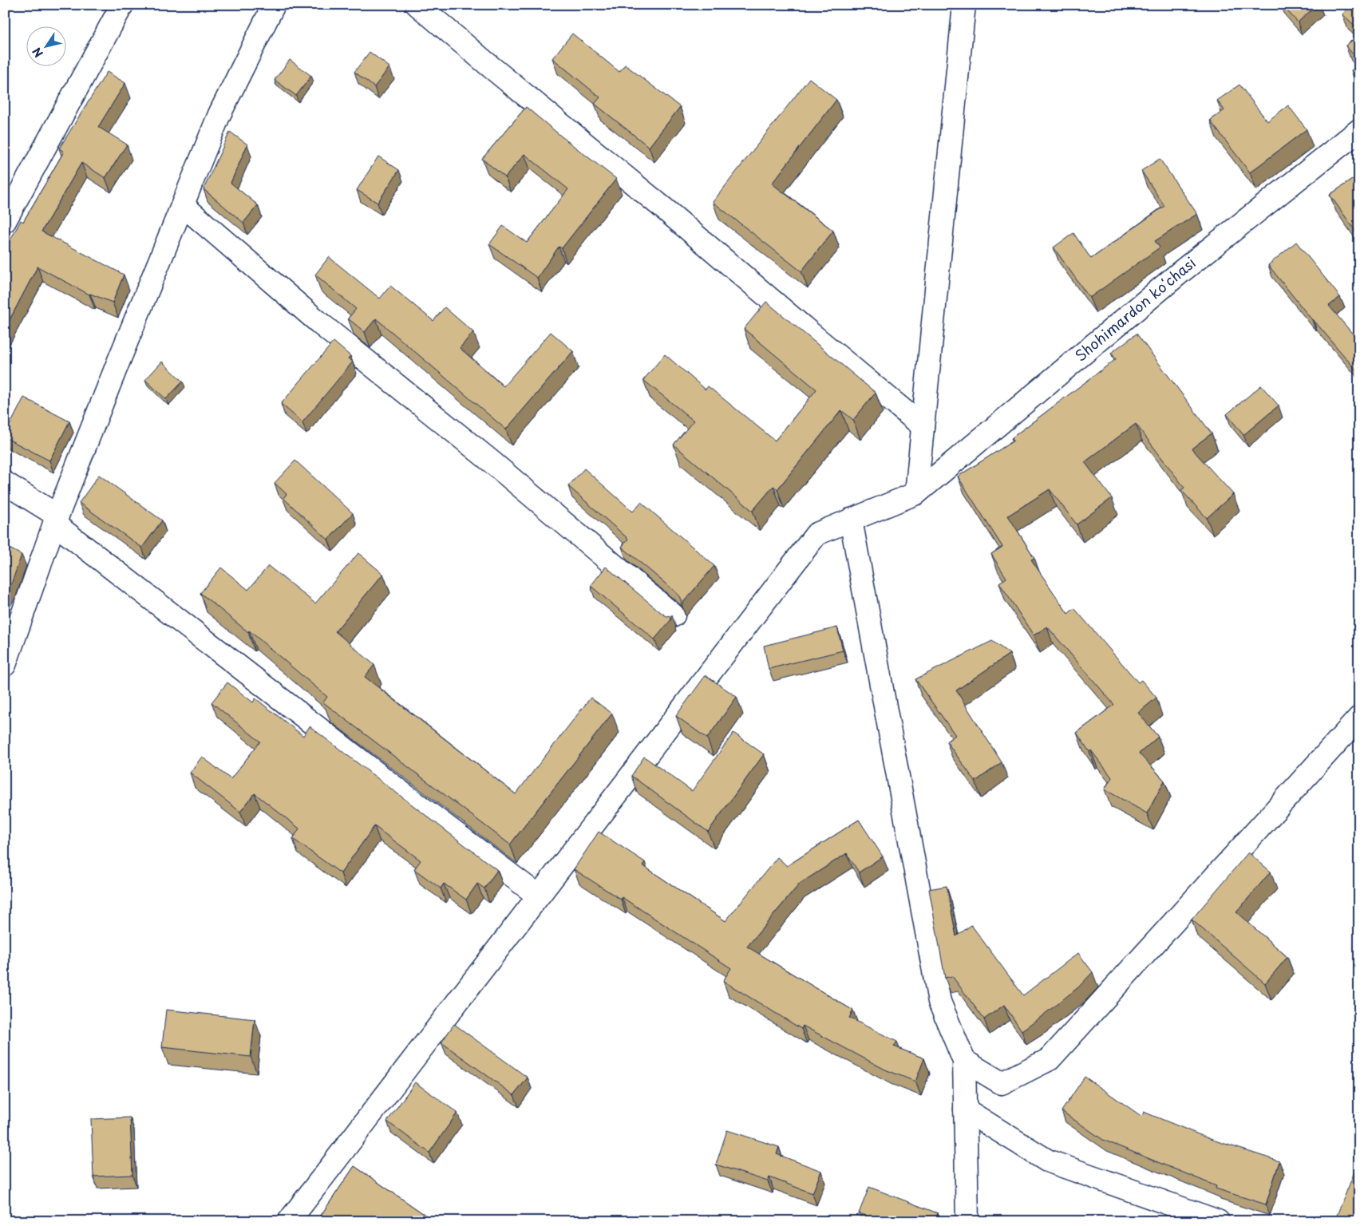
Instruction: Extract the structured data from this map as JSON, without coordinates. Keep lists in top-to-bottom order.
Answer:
{
  "streets": {
    "street": ["Shohimardon koʻchasi"]
  },
  "north": "bottom left"
}
